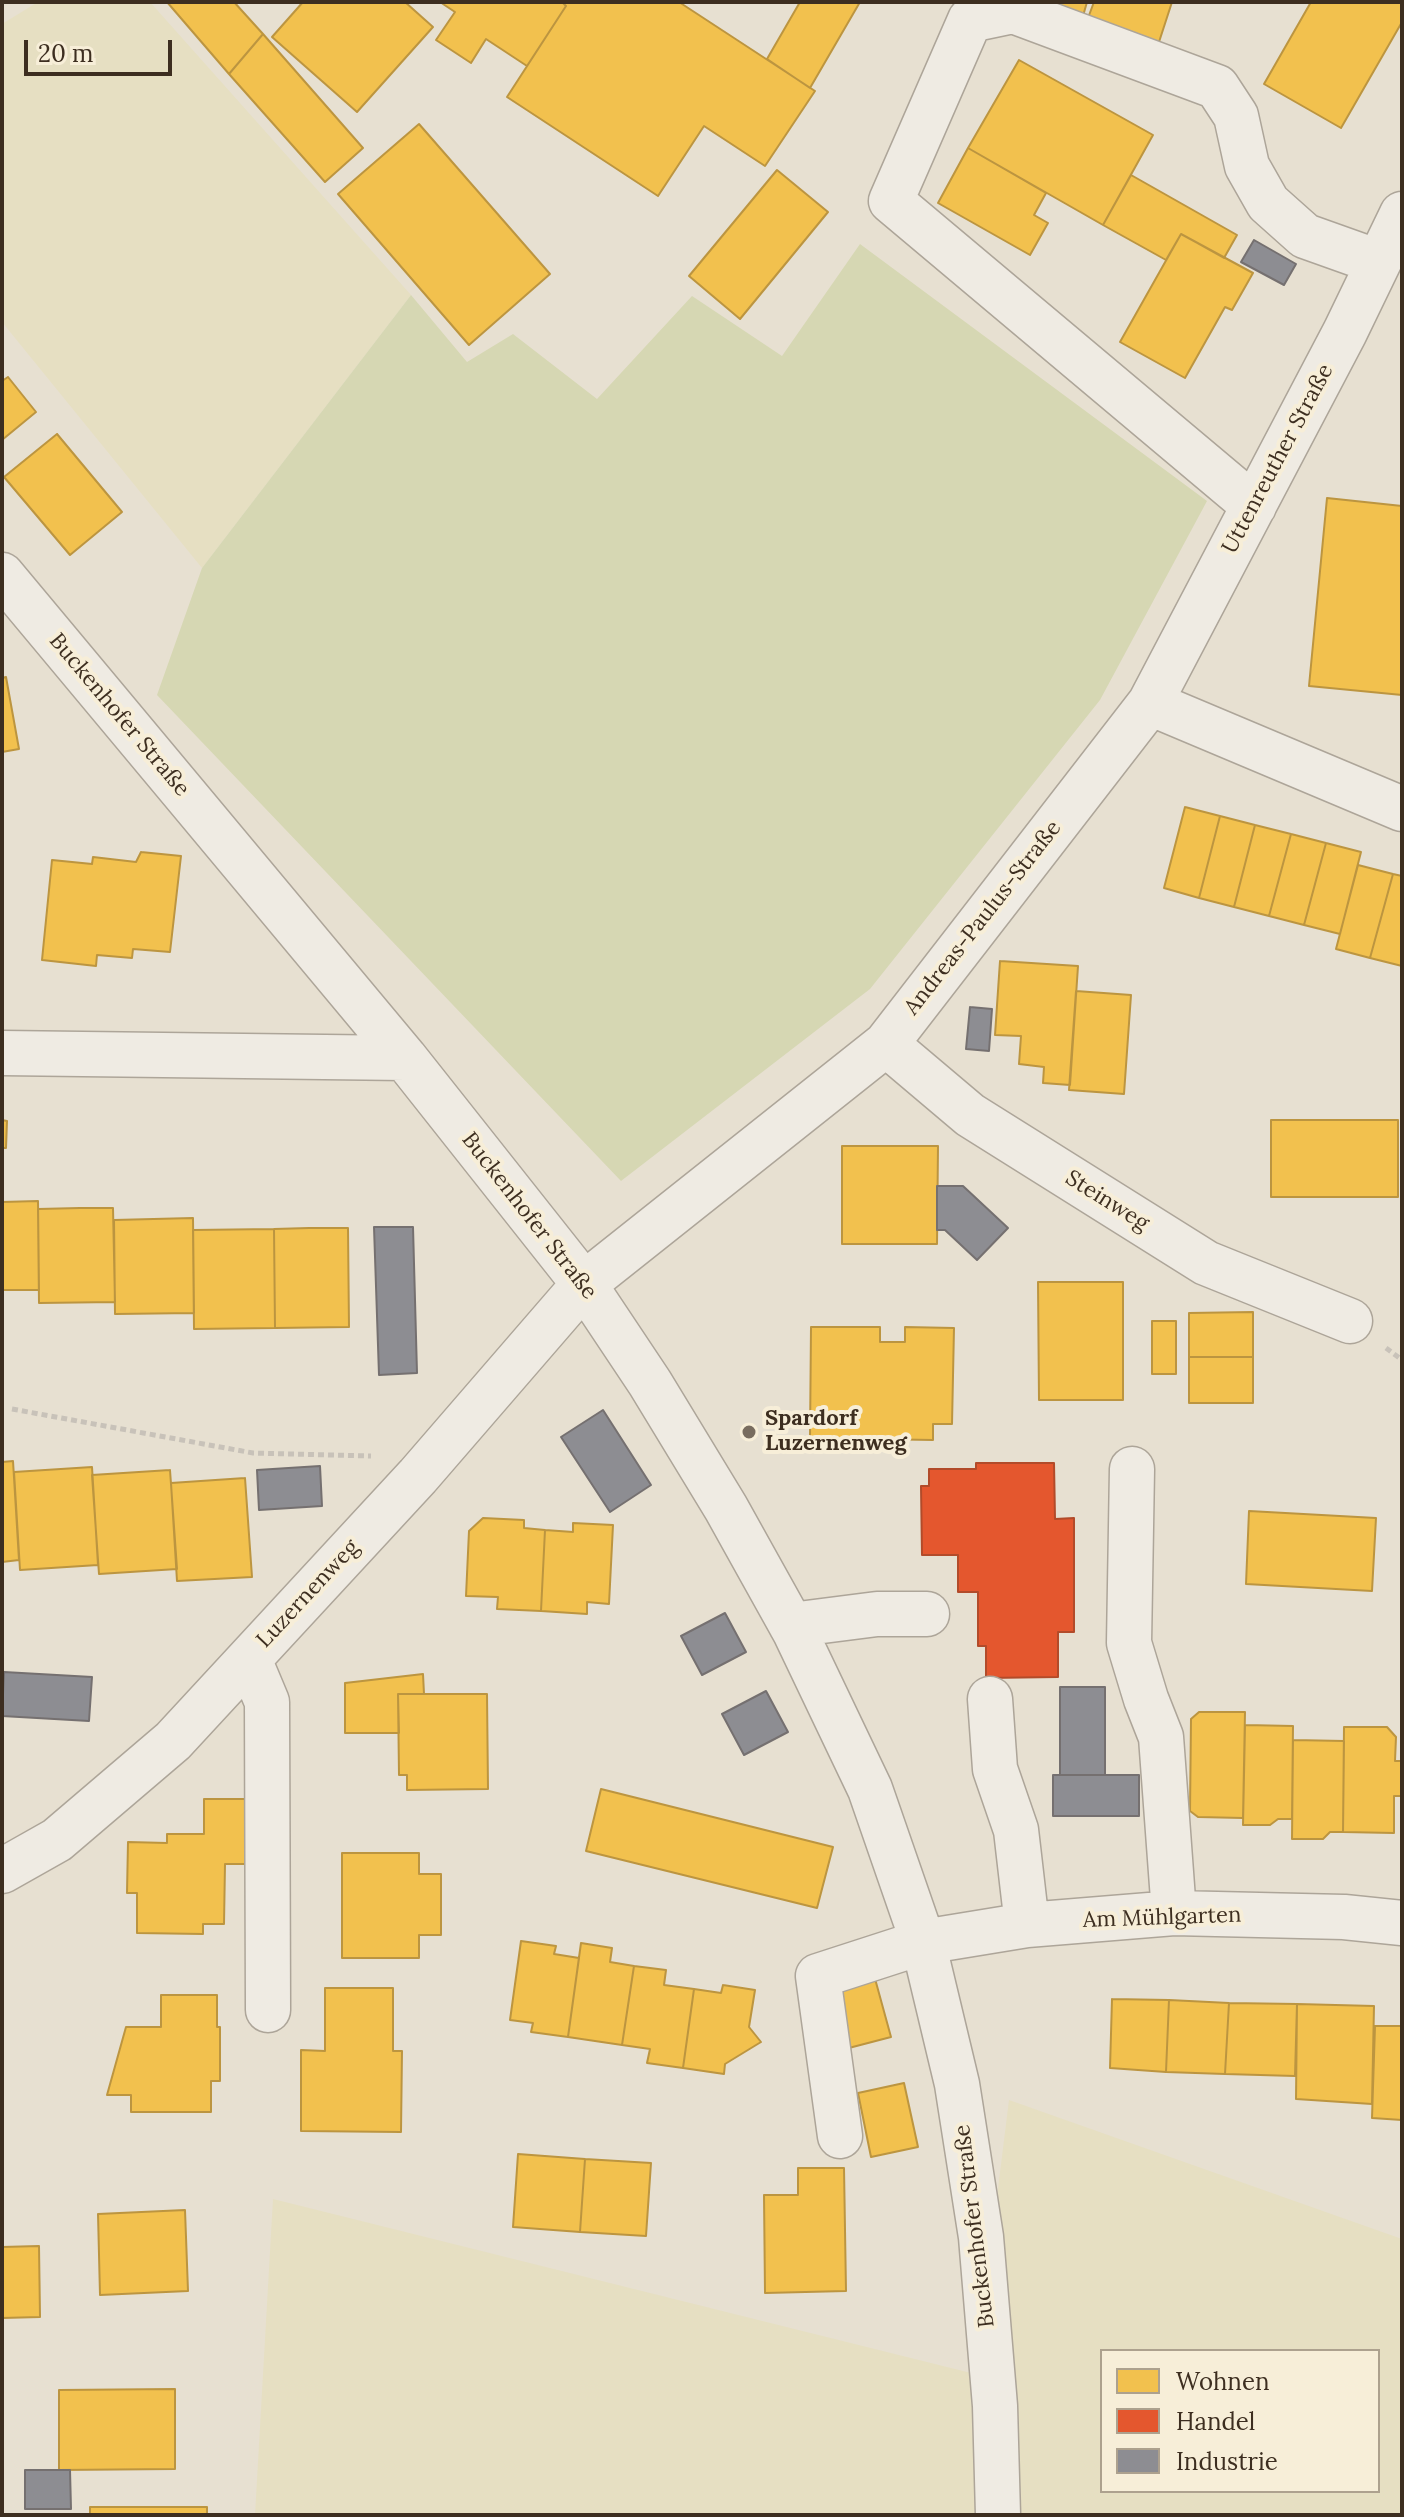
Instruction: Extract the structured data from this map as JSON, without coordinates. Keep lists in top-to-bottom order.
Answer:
{
  "streets": {
    "street": [
      "Uttenreuther Straße",
      "Buckenhofer Straße",
      "Andreas-Paulus-Straße",
      "Steinweg",
      "Luzernenweg",
      "Am Mühlgarten"
    ]
  },
  "crossings": [
    ["Uttenreuther Straße", "Andreas-Paulus-Straße"],
    ["Buckenhofer Straße", "Andreas-Paulus-Straße"],
    ["Buckenhofer Straße", "Luzernenweg"],
    ["Buckenhofer Straße", "Am Mühlgarten"],
    ["Andreas-Paulus-Straße", "Steinweg"],
    ["Andreas-Paulus-Straße", "Luzernenweg"]
  ],
  "places": ["Spardorf Luzernenweg"],
  "legend": ["Wohnen", "Handel", "Industrie"],
  "scale_bar": "20 m"
}
